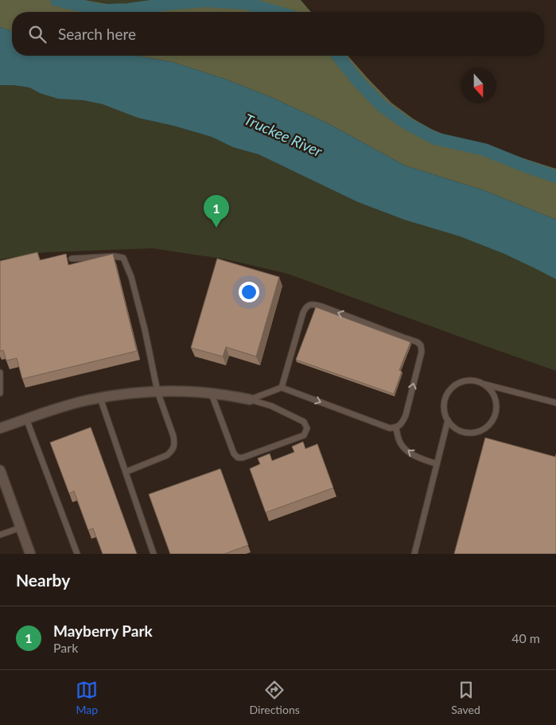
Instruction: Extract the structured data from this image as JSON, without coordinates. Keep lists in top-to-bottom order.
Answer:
{
  "water": ["Truckee River"],
  "north": "bottom",
  "page": {
    "search": "Search here",
    "pins": "1",
    "heading": "Nearby",
    "list": [
      {
        "mark": "1",
        "name": "Mayberry Park",
        "note": "Park",
        "value": "40 m"
      }
    ],
    "nav": ["Map", "Directions", "Saved"]
  }
}
